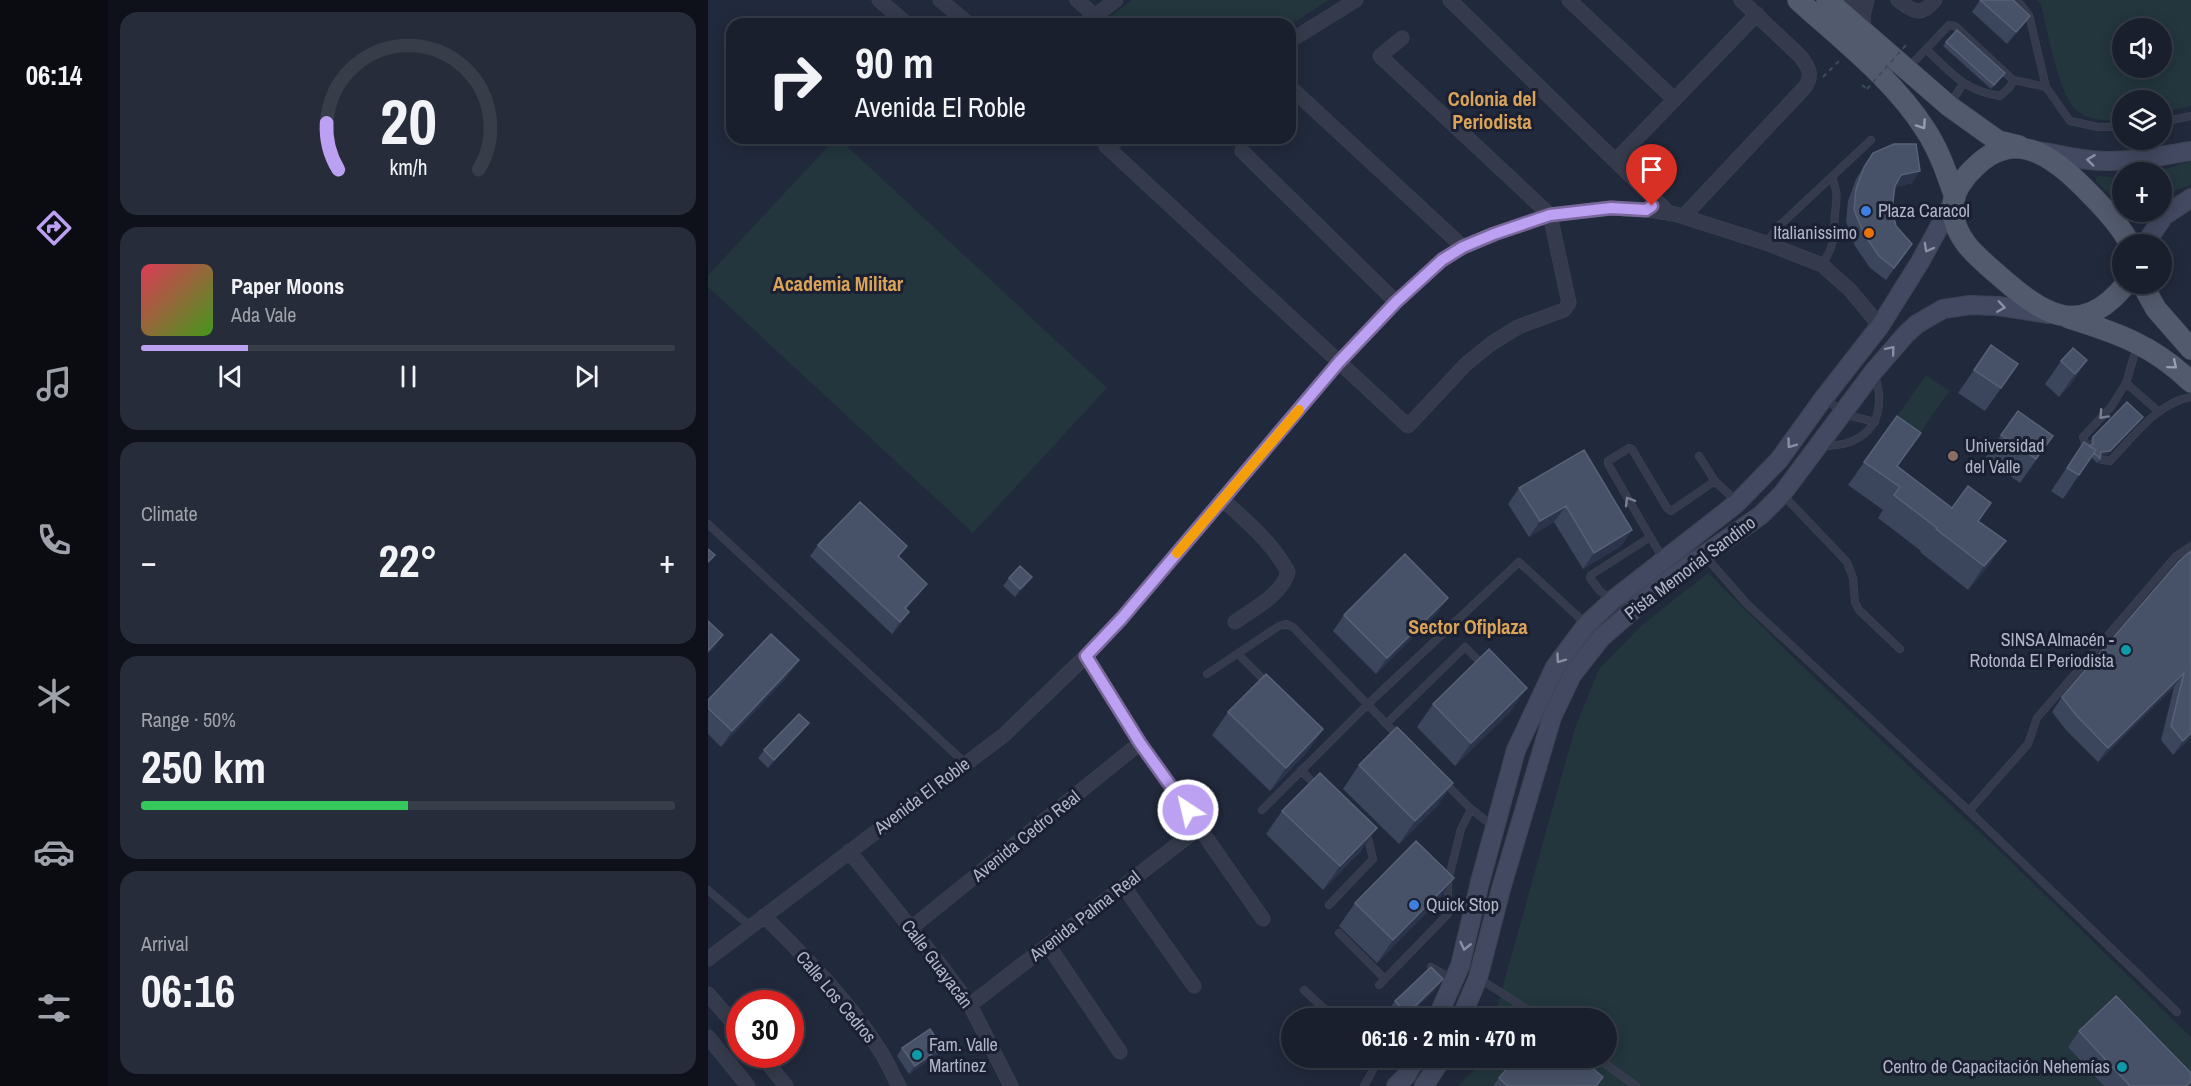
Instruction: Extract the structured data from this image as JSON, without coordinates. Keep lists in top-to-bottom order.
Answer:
{
  "streets": {
    "main road": ["Pista Memorial Sandino"],
    "street": [
      "Avenida El Roble",
      "Avenida Cedro Real",
      "Avenida Palma Real",
      "Calle Guayacán",
      "Calle Los Cedros"
    ]
  },
  "crossings": [
    ["Avenida El Roble", "Calle Guayacán"],
    ["Avenida El Roble", "Calle Los Cedros"],
    ["Avenida Cedro Real", "Calle Guayacán"],
    ["Avenida Palma Real", "Calle Guayacán"]
  ],
  "districts": ["Colonia del Periodista", "Academia Militar", "Sector Ofiplaza"],
  "places": [
    "Plaza Caracol",
    "Italianissimo",
    "Universidad del Valle",
    "SINSA Almacén - Rotonda El Periodista",
    "Quick Stop",
    "Fam. Valle Martínez",
    "Centro de Capacitación Nehemías"
  ],
  "page": {
    "tabs": "06:14",
    "map_buttons": ["+", "−"],
    "turn": ["90 m", "Avenida El Roble"],
    "song": ["Paper Moons", "Ada Vale"],
    "tile": [
      "Climate",
      ["Range · 50%", "250 km"],
      ["Arrival", "06:16"]
    ],
    "heat": ["−", "22°", "+"],
    "limit": "30",
    "trip": "06:16 · 2 min · 470 m",
    "gauge": ["20", "km/h"]
  }
}
